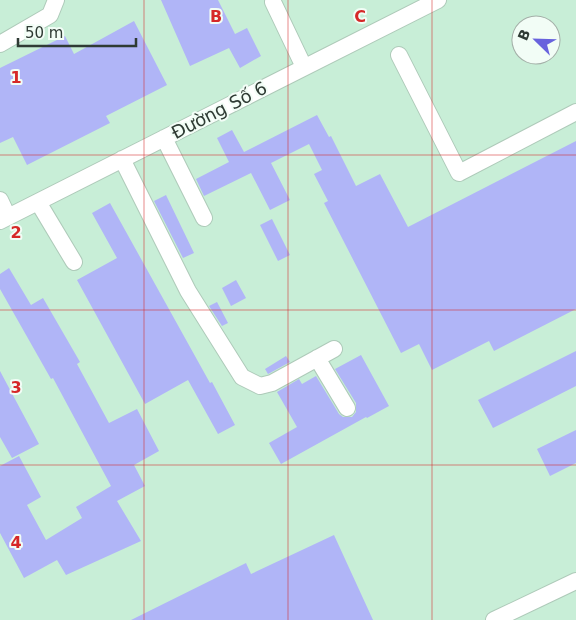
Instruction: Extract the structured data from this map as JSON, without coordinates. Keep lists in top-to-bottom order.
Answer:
{
  "streets": {
    "street": ["Đường Số 6"]
  },
  "scale_bar": "50 m",
  "north": "top left",
  "grid": {
    "columns": ["B", "C"],
    "rows": [
      "1",
      "2",
      "3",
      "4"
    ]
  }
}
